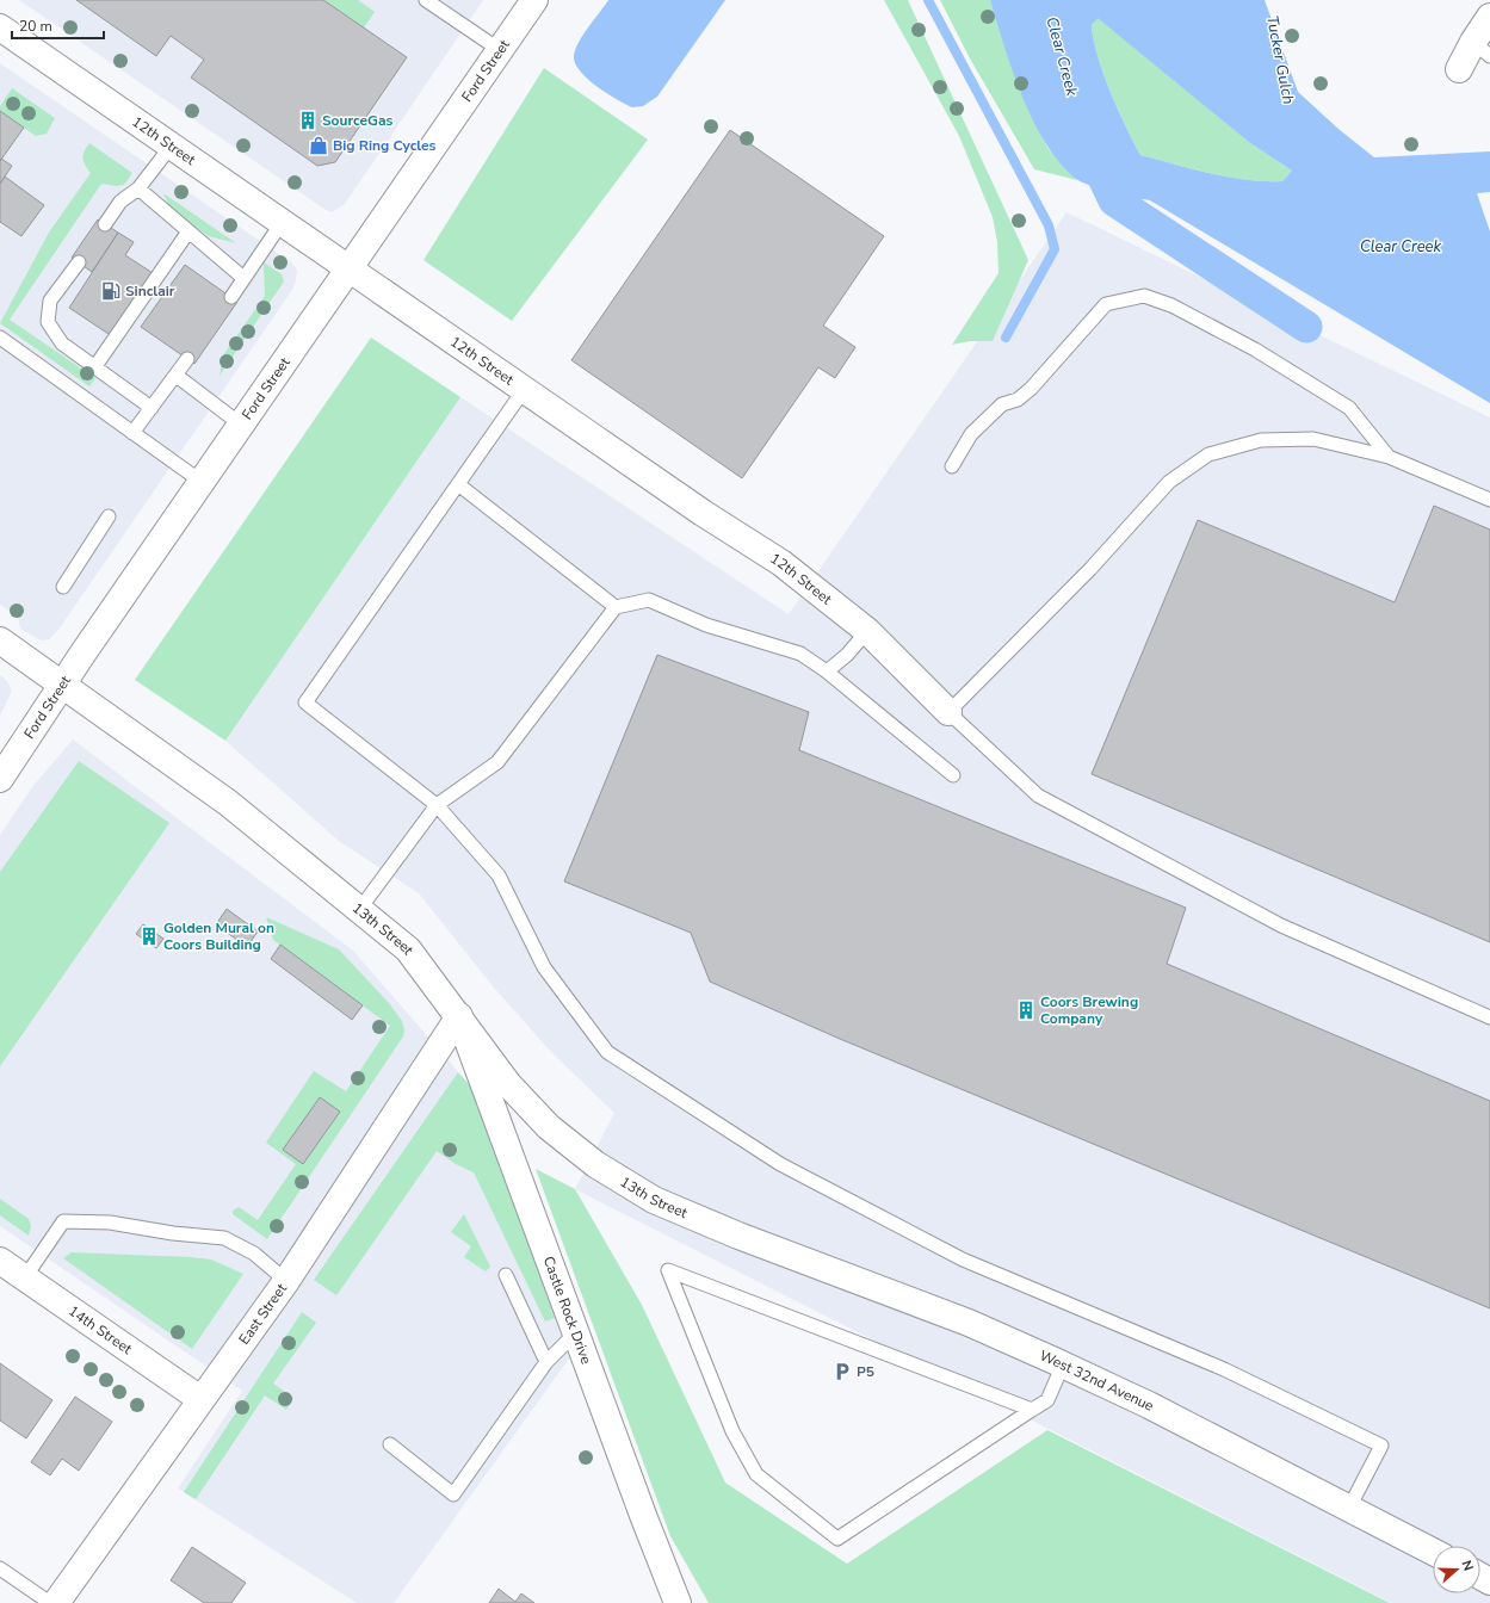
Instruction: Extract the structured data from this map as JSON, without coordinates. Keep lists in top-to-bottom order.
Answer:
{
  "streets": {
    "street": [
      "Ford Street",
      "12th Street",
      "13th Street",
      "Castle Rock Drive",
      "East Street",
      "14th Street",
      "West 32nd Avenue"
    ]
  },
  "crossings": [
    ["Ford Street", "12th Street"],
    ["Ford Street", "13th Street"],
    ["13th Street", "Castle Rock Drive"],
    ["13th Street", "East Street"],
    ["13th Street", "West 32nd Avenue"],
    ["Castle Rock Drive", "East Street"],
    ["East Street", "14th Street"]
  ],
  "water": ["Clear Creek", "Tucker Gulch"],
  "places": {
    "building": ["SourceGas", "Golden Mural on Coors Building", "Coors Brewing Company"],
    "shop": ["Big Ring Cycles"],
    "fuel station": ["Sinclair"],
    "parking": ["P5"]
  },
  "scale_bar": "20 m",
  "north": "right"
}
